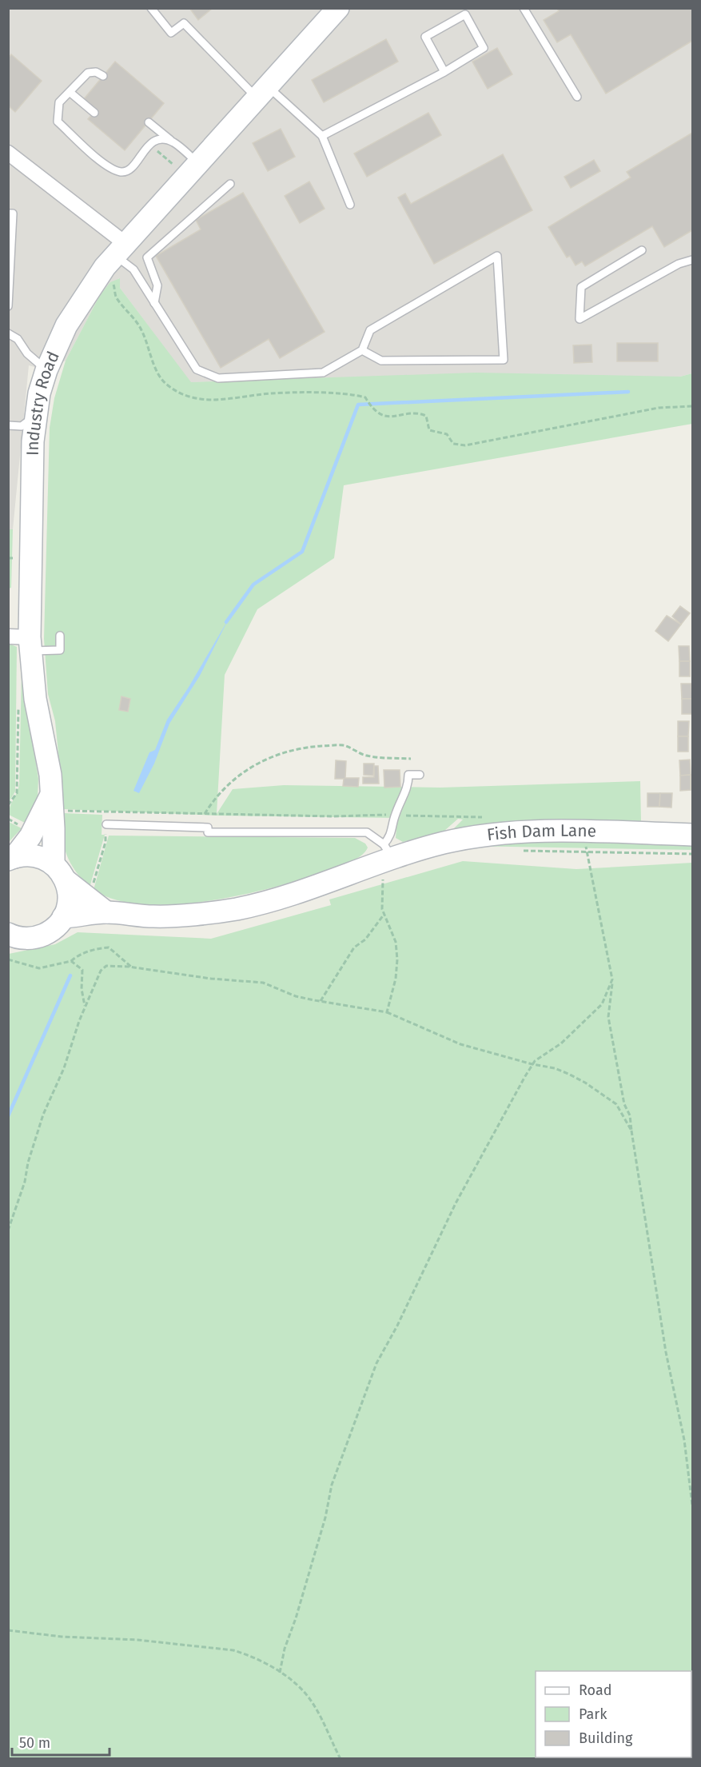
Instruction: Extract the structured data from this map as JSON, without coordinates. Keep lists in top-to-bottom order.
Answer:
{
  "streets": {
    "street": ["Industry Road", "Fish Dam Lane"]
  },
  "crossings": [
    ["Industry Road", "Fish Dam Lane"]
  ],
  "legend": ["Road", "Park", "Building"],
  "scale_bar": "50 m"
}
